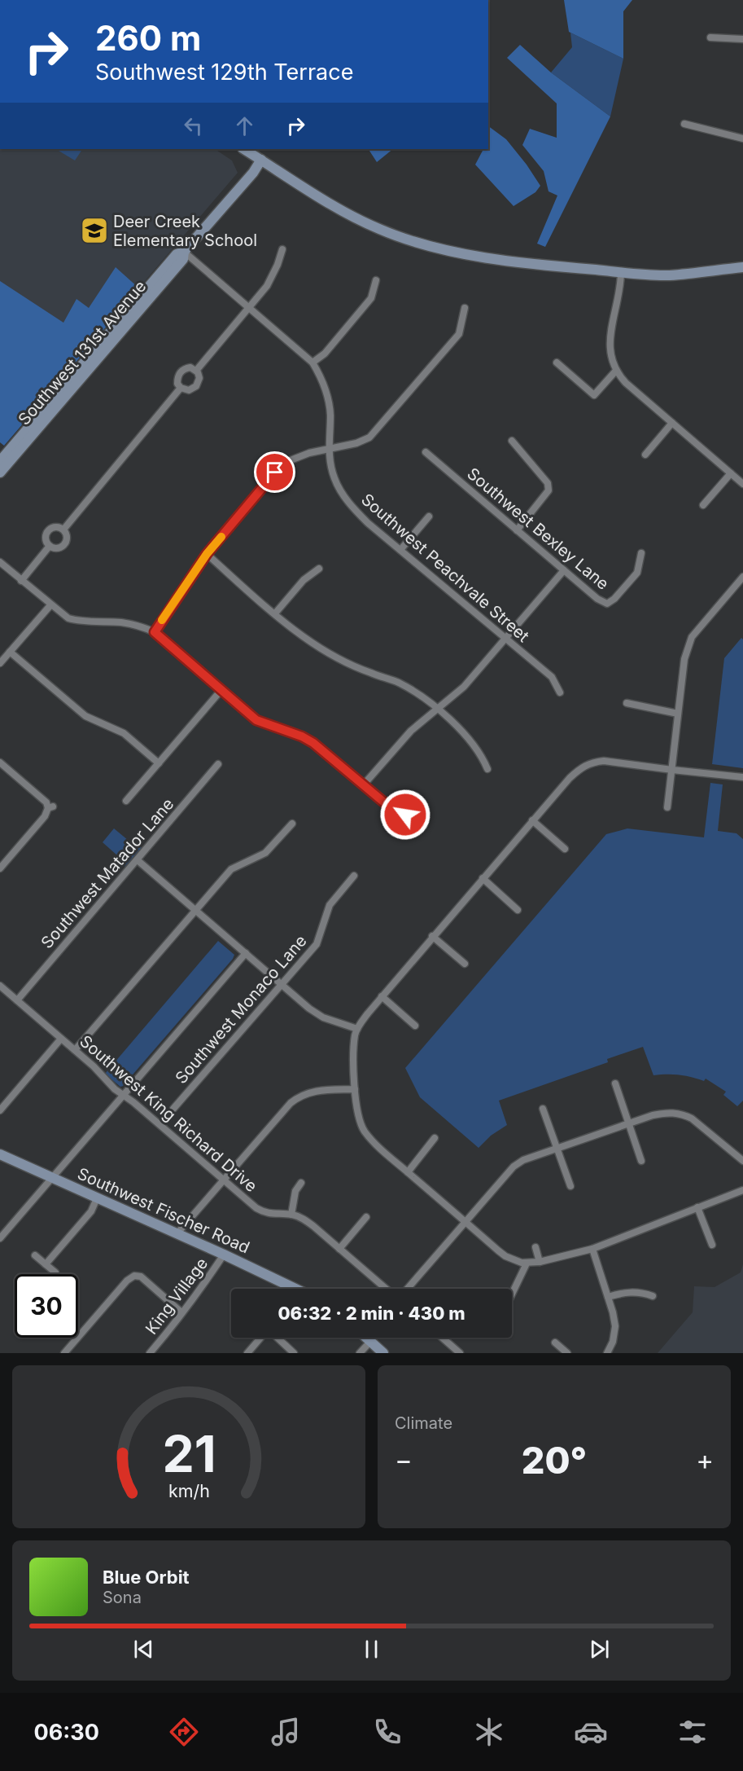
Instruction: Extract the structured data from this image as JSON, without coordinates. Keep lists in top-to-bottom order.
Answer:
{
  "streets": {
    "street": [
      "Southwest 131st Avenue",
      "Southwest Bexley Lane",
      "Southwest Peachvale Street",
      "Southwest Matador Lane",
      "Southwest Monaco Lane",
      "Southwest King Richard Drive",
      "Southwest Fischer Road",
      "King Village"
    ]
  },
  "crossings": [
    ["Southwest 131st Avenue", "Southwest Peachvale Street"],
    ["Southwest Matador Lane", "Southwest King Richard Drive"],
    ["Southwest Fischer Road", "King Village"]
  ],
  "places": {
    "school or university": ["Deer Creek Elementary School"]
  },
  "page": {
    "turn": ["260 m", "Southwest 129th Terrace"],
    "limit": "30",
    "trip": "06:32 · 2 min · 430 m",
    "tile": "Climate",
    "heat": ["−", "20°", "+"],
    "song": ["Blue Orbit", "Sona"],
    "tabs": "06:30",
    "gauge": ["21", "km/h"]
  }
}
